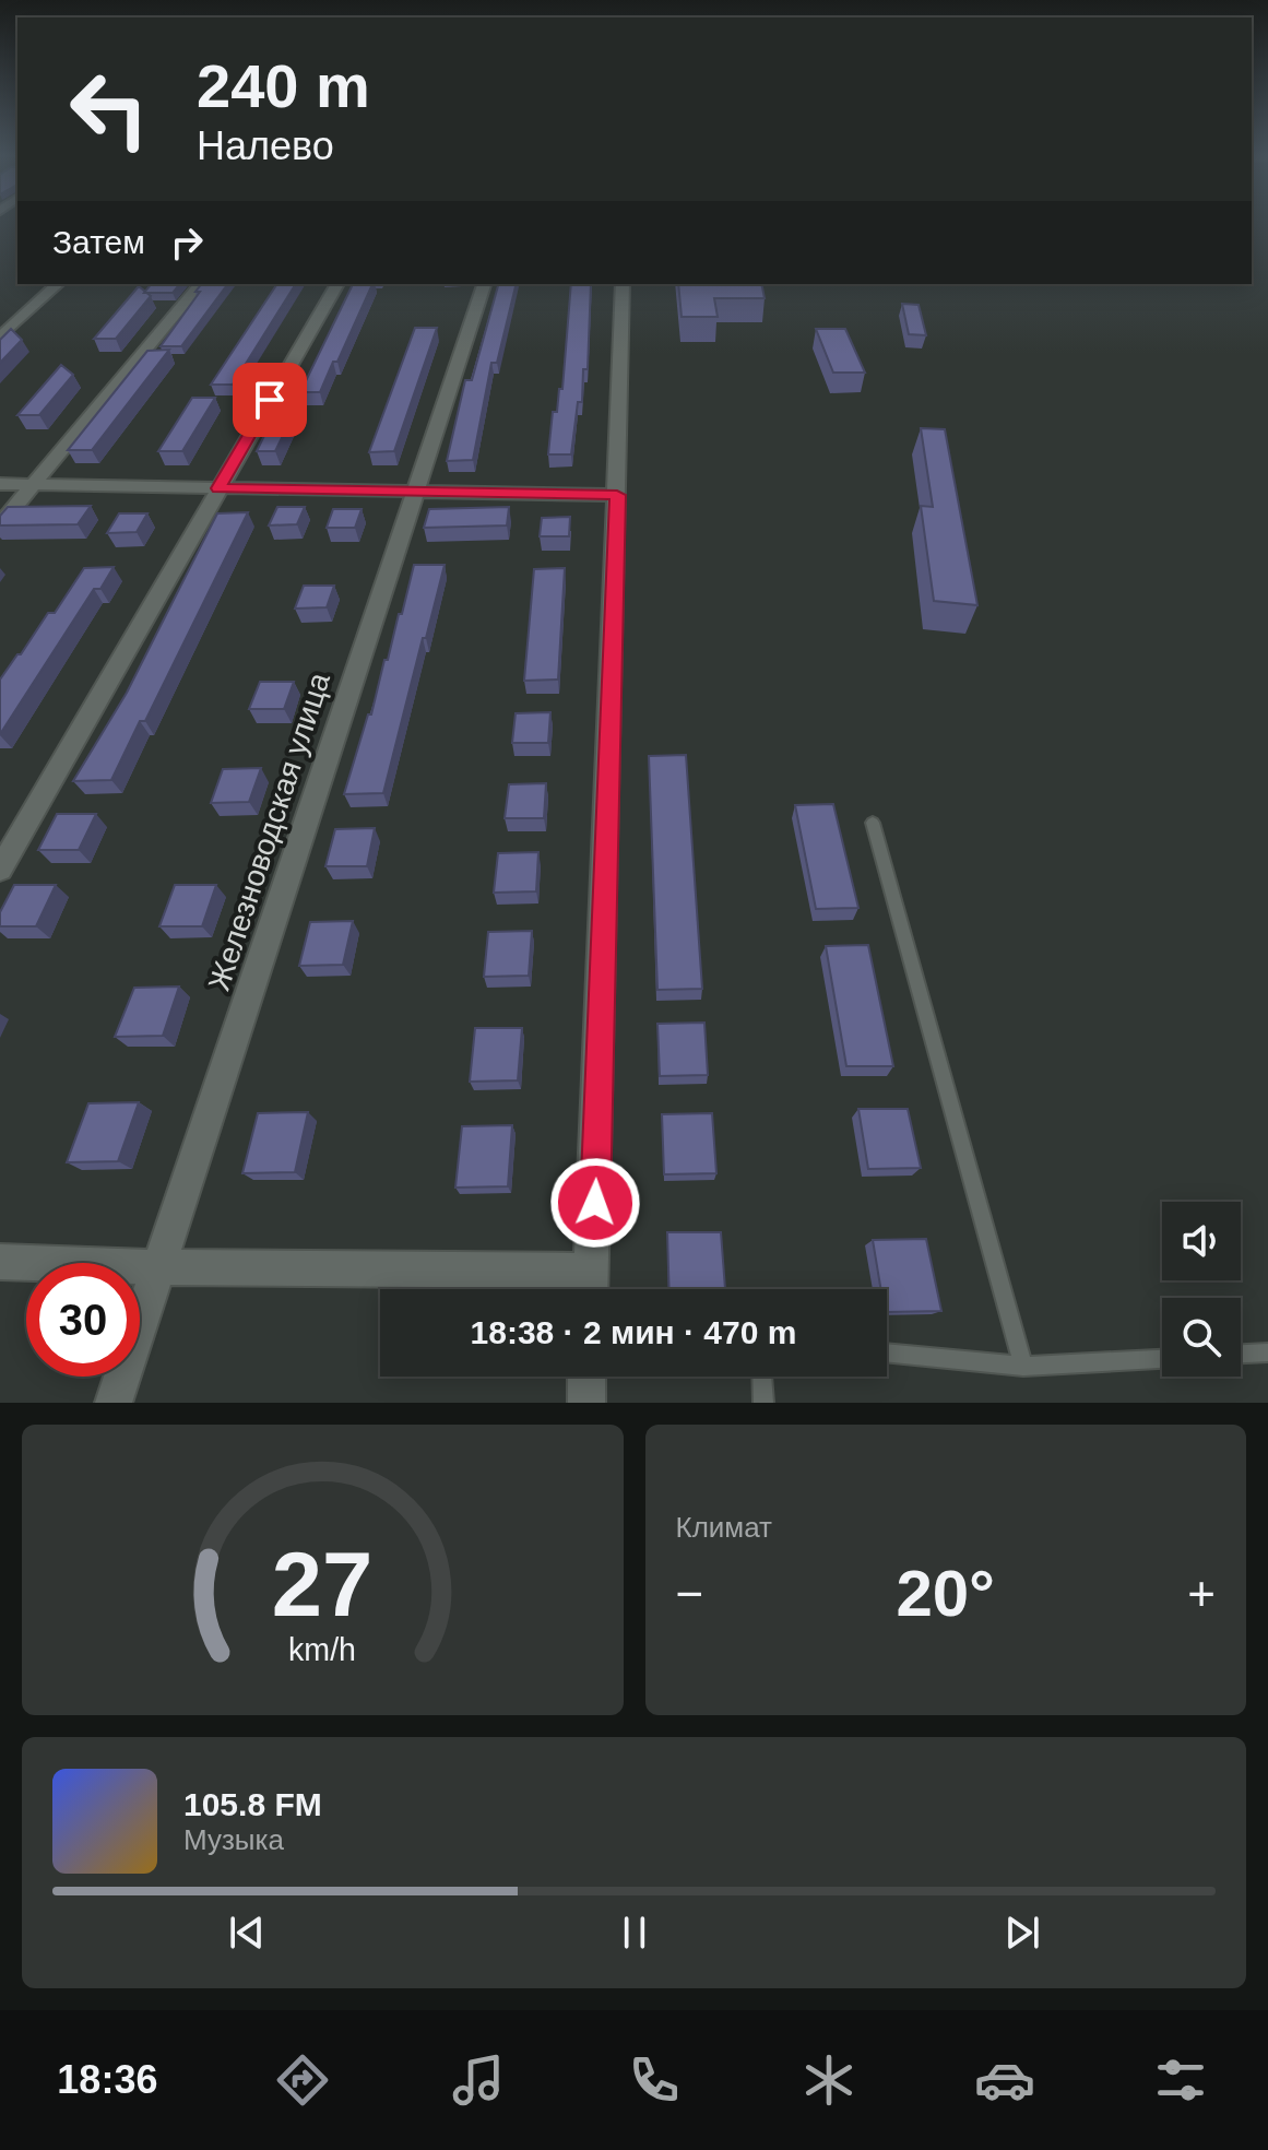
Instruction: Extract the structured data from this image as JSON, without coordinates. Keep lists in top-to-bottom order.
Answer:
{
  "streets": {
    "street": ["Железноводская улица"]
  },
  "page": {
    "turn": ["240 m", "Налево"],
    "then": "Затем",
    "limit": "30",
    "trip": "18:38 · 2 мин · 470 m",
    "tile": "Климат",
    "heat": ["−", "20°", "+"],
    "song": ["105.8 FM", "Музыка"],
    "tabs": "18:36",
    "gauge": ["27", "km/h"]
  }
}
